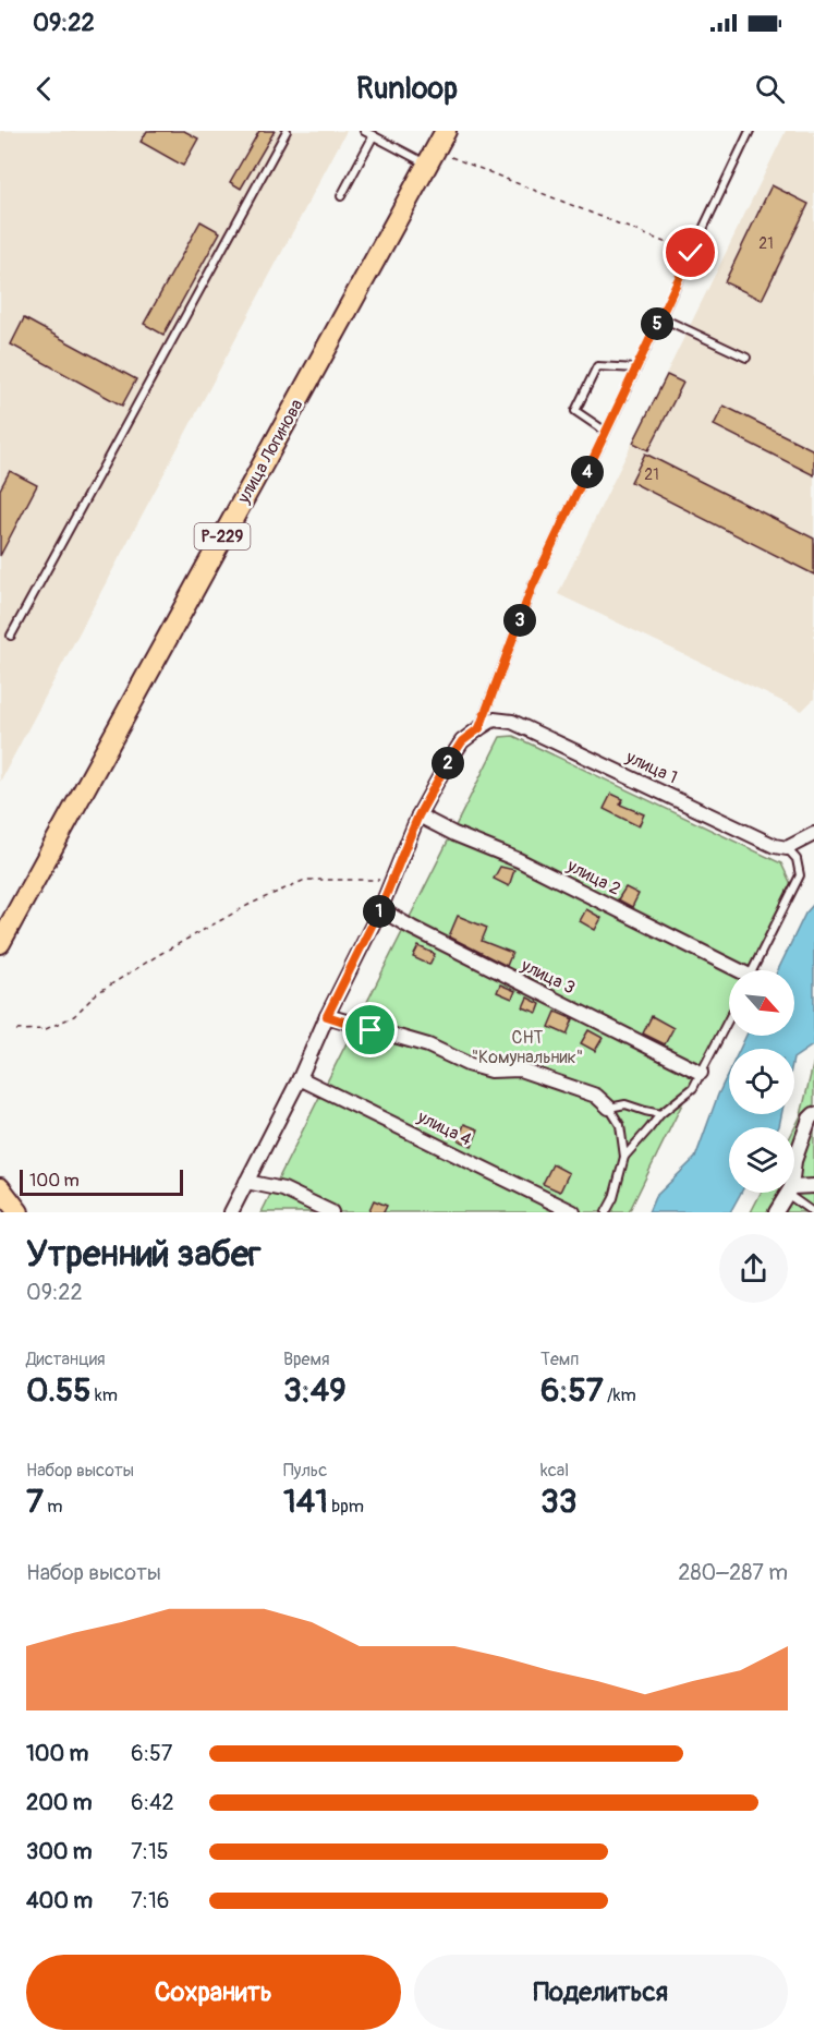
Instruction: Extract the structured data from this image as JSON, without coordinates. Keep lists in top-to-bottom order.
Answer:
{
  "streets": {
    "main road": ["улица Логинова", "Р-229"],
    "street": [
      "улица 1",
      "улица 2",
      "улица 3",
      "улица 4"
    ]
  },
  "parks": ["СНТ \"Комунальник\""],
  "house_numbers": ["21", "21"],
  "scale_bar": "100 m",
  "north": "bottom right",
  "page": {
    "status": "09:22",
    "header": "Runloop",
    "pins": [
      "5",
      "4",
      "3",
      "2",
      "1"
    ],
    "scale": "100 m",
    "heading": ["Утренний забег", "09:22"],
    "stats": [
      ["Дистанция", "0.55 km"],
      ["Время", "3:49"],
      ["Темп", "6:57 /km"],
      ["Набор высоты", "7 m"],
      ["Пульс", "141 bpm"],
      ["kcal", "33"]
    ],
    "chart": ["Набор высоты", "280–287 m"],
    "list": [
      {
        "name": "100 m",
        "note": "6:57"
      },
      {
        "name": "200 m",
        "note": "6:42"
      },
      {
        "name": "300 m",
        "note": "7:15"
      },
      {
        "name": "400 m",
        "note": "7:16"
      }
    ],
    "buttons": ["Сохранить", "Поделиться"]
  }
}
